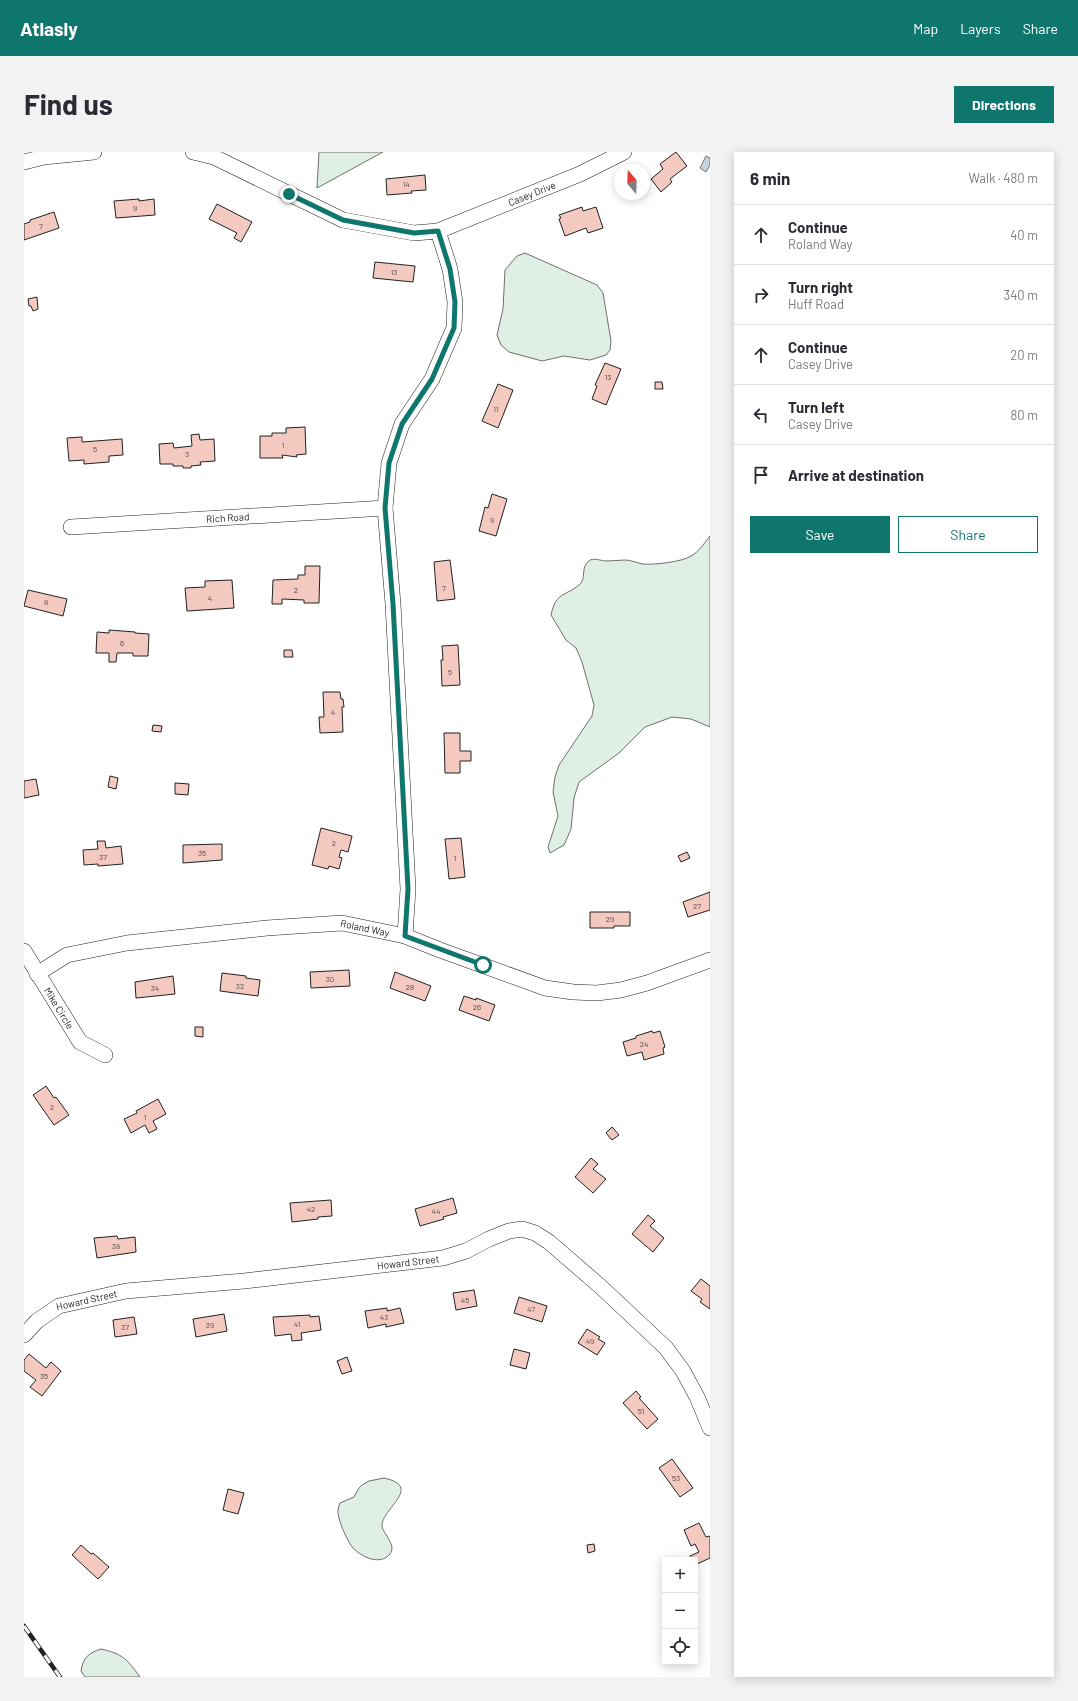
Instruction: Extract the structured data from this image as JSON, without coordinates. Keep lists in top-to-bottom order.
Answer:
{
  "streets": {
    "street": [
      "Casey Drive",
      "Rich Road",
      "Roland Way",
      "Mike Circle",
      "Howard Street"
    ]
  },
  "crossings": [
    ["Roland Way", "Mike Circle"]
  ],
  "house_numbers": [
    "14",
    "9",
    "7",
    "13",
    "13",
    "11",
    "1",
    "5",
    "3",
    "9",
    "7",
    "2",
    "4",
    "8",
    "6",
    "5",
    "4",
    "2",
    "35",
    "37",
    "1",
    "27",
    "29",
    "30",
    "32",
    "28",
    "34",
    "26",
    "24",
    "2",
    "1",
    "42",
    "44",
    "38",
    "45",
    "47",
    "43",
    "41",
    "39",
    "37",
    "49",
    "35",
    "51",
    "53"
  ],
  "north": "top",
  "page": {
    "header": "Atlasly",
    "nav": ["Map", "Layers", "Share"],
    "buttons": [
      "Directions",
      ["Save", "Share"]
    ],
    "title": "Find us",
    "heading": ["6 min", "Walk · 480 m"],
    "list": [
      ["Continue", "Roland Way", "40 m"],
      ["Turn right", "Huff Road", "340 m"],
      ["Continue", "Casey Drive", "20 m"],
      ["Turn left", "Casey Drive", "80 m"],
      "Arrive at destination"
    ],
    "map_buttons": ["+", "−"]
  }
}
